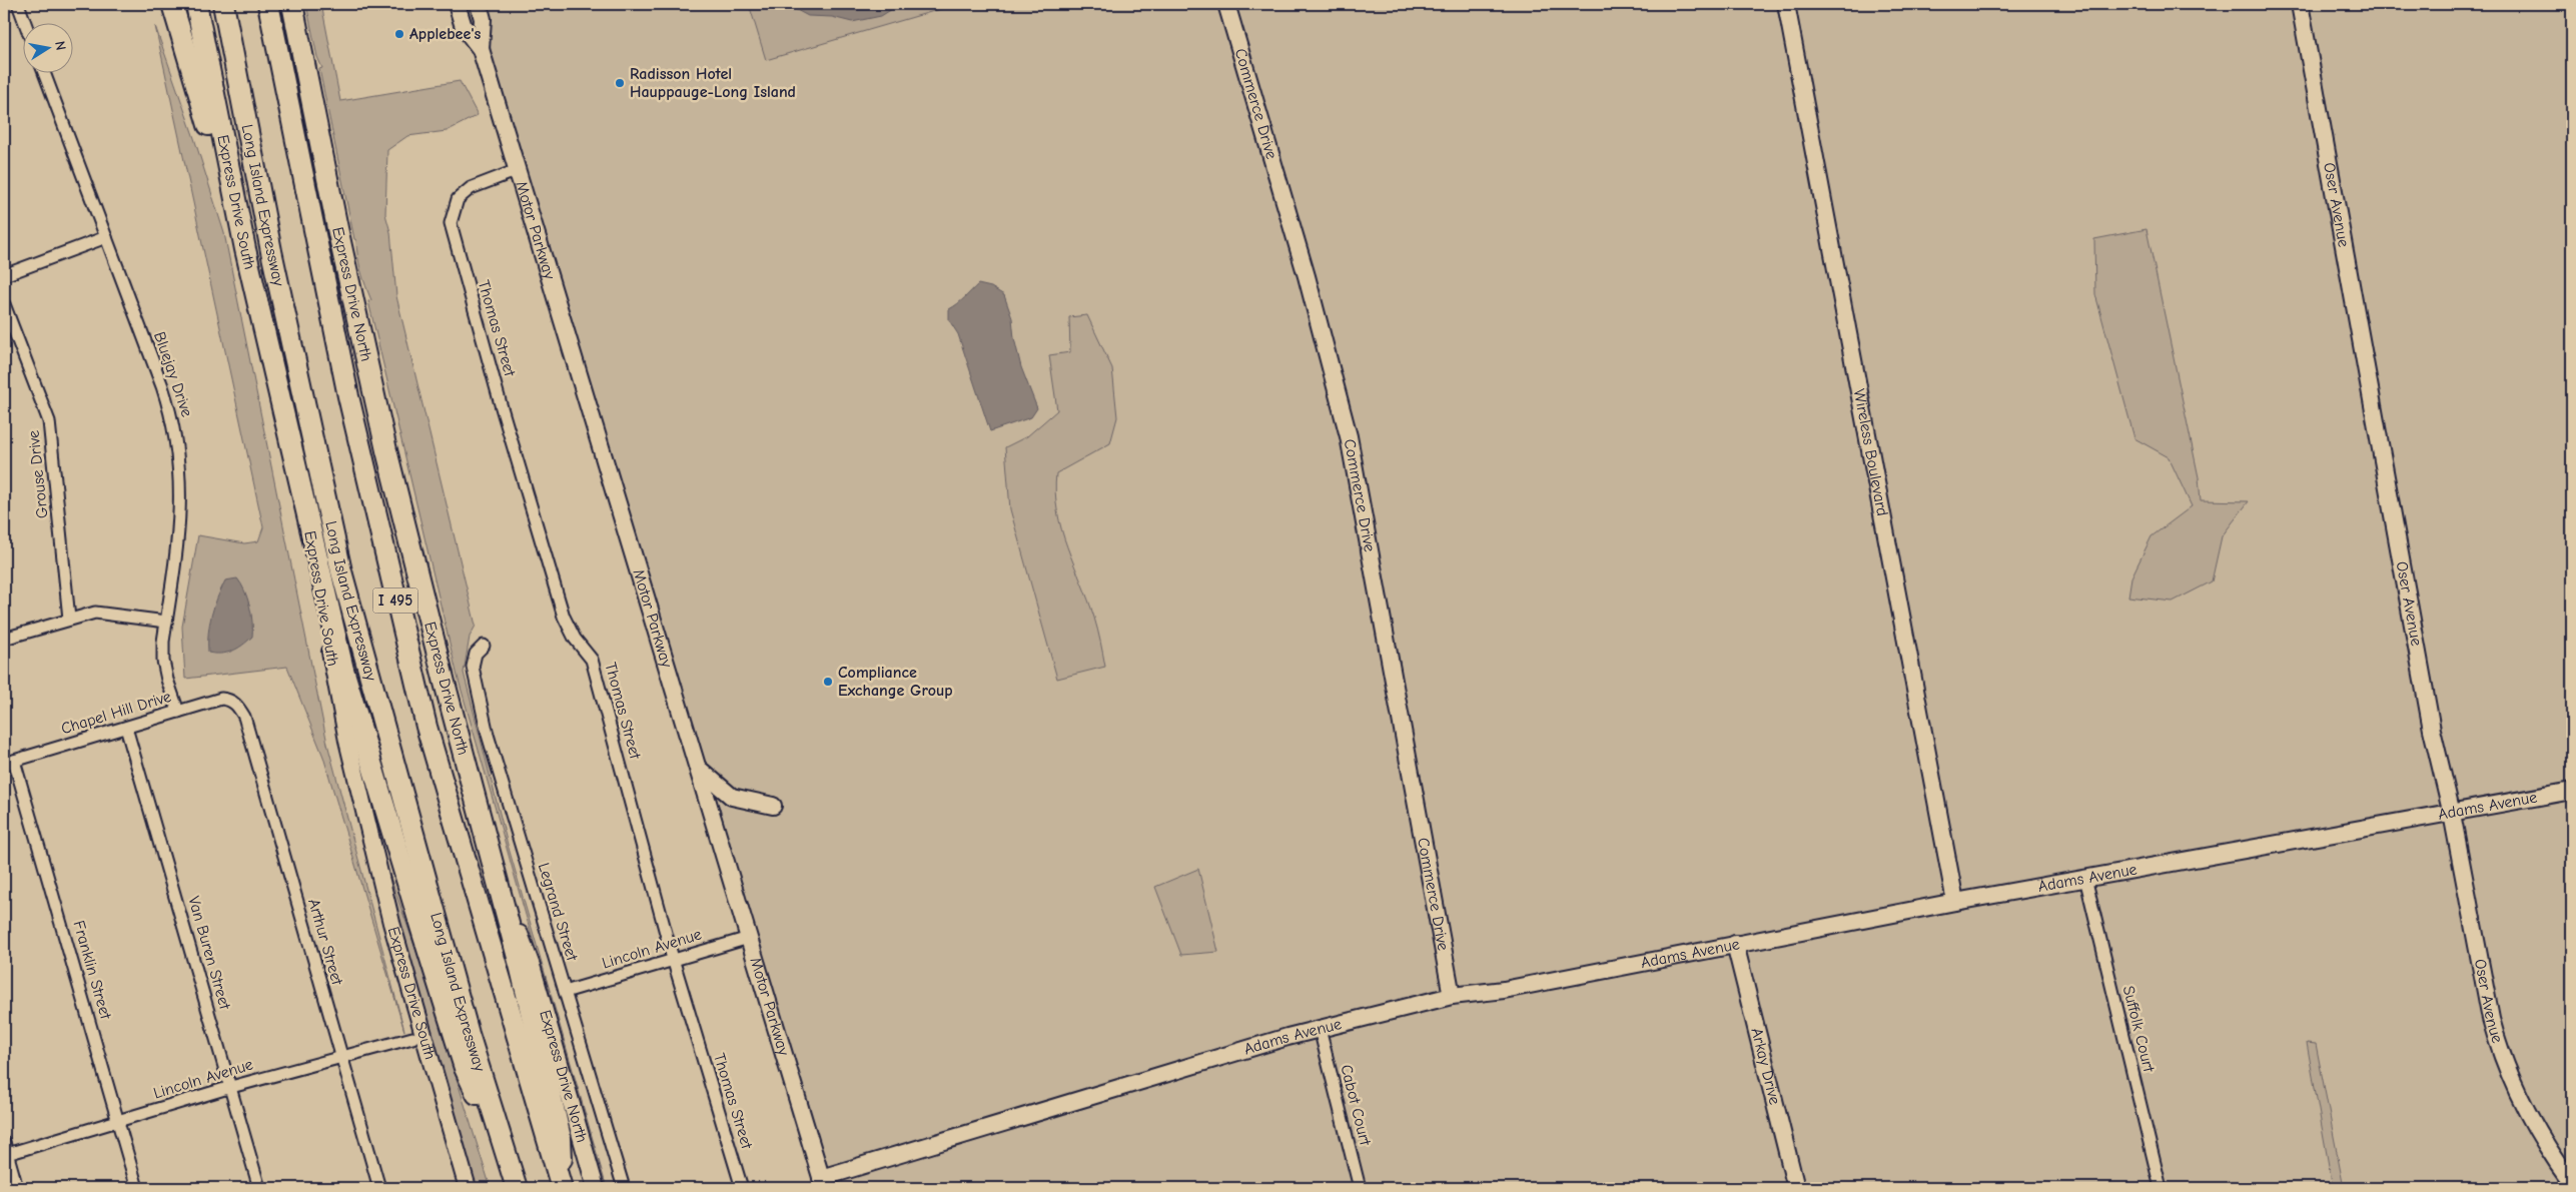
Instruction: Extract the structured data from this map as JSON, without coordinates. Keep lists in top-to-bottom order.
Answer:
{
  "streets": {
    "highway": [
      "Express Drive South",
      "Long Island Expressway",
      "Express Drive North",
      "I 495"
    ],
    "street": [
      "Commerce Drive",
      "Oser Avenue",
      "Motor Parkway",
      "Thomas Street",
      "Bluejay Drive",
      "Wireless Boulevard",
      "Grouse Drive",
      "Chapel Hill Drive",
      "Adams Avenue",
      "Legrand Street",
      "Arthur Street",
      "Lincoln Avenue",
      "Van Buren Street",
      "Franklin Street",
      "Suffolk Court",
      "Arkay Drive",
      "Cabot Court"
    ]
  },
  "crossings": [
    ["Commerce Drive", "Adams Avenue"],
    ["Oser Avenue", "Adams Avenue"],
    ["Motor Parkway", "Thomas Street"],
    ["Motor Parkway", "Adams Avenue"],
    ["Motor Parkway", "Lincoln Avenue"],
    ["Thomas Street", "Lincoln Avenue"],
    ["Bluejay Drive", "Chapel Hill Drive"],
    ["Wireless Boulevard", "Adams Avenue"],
    ["Chapel Hill Drive", "Arthur Street"],
    ["Chapel Hill Drive", "Van Buren Street"],
    ["Chapel Hill Drive", "Franklin Street"],
    ["Adams Avenue", "Suffolk Court"],
    ["Adams Avenue", "Arkay Drive"],
    ["Adams Avenue", "Cabot Court"],
    ["Legrand Street", "Lincoln Avenue"],
    ["Arthur Street", "Lincoln Avenue"],
    ["Lincoln Avenue", "Van Buren Street"],
    ["Lincoln Avenue", "Franklin Street"]
  ],
  "places": ["Applebee's", "Radisson Hotel Hauppauge-Long Island", "Compliance Exchange Group"],
  "north": "right"
}
